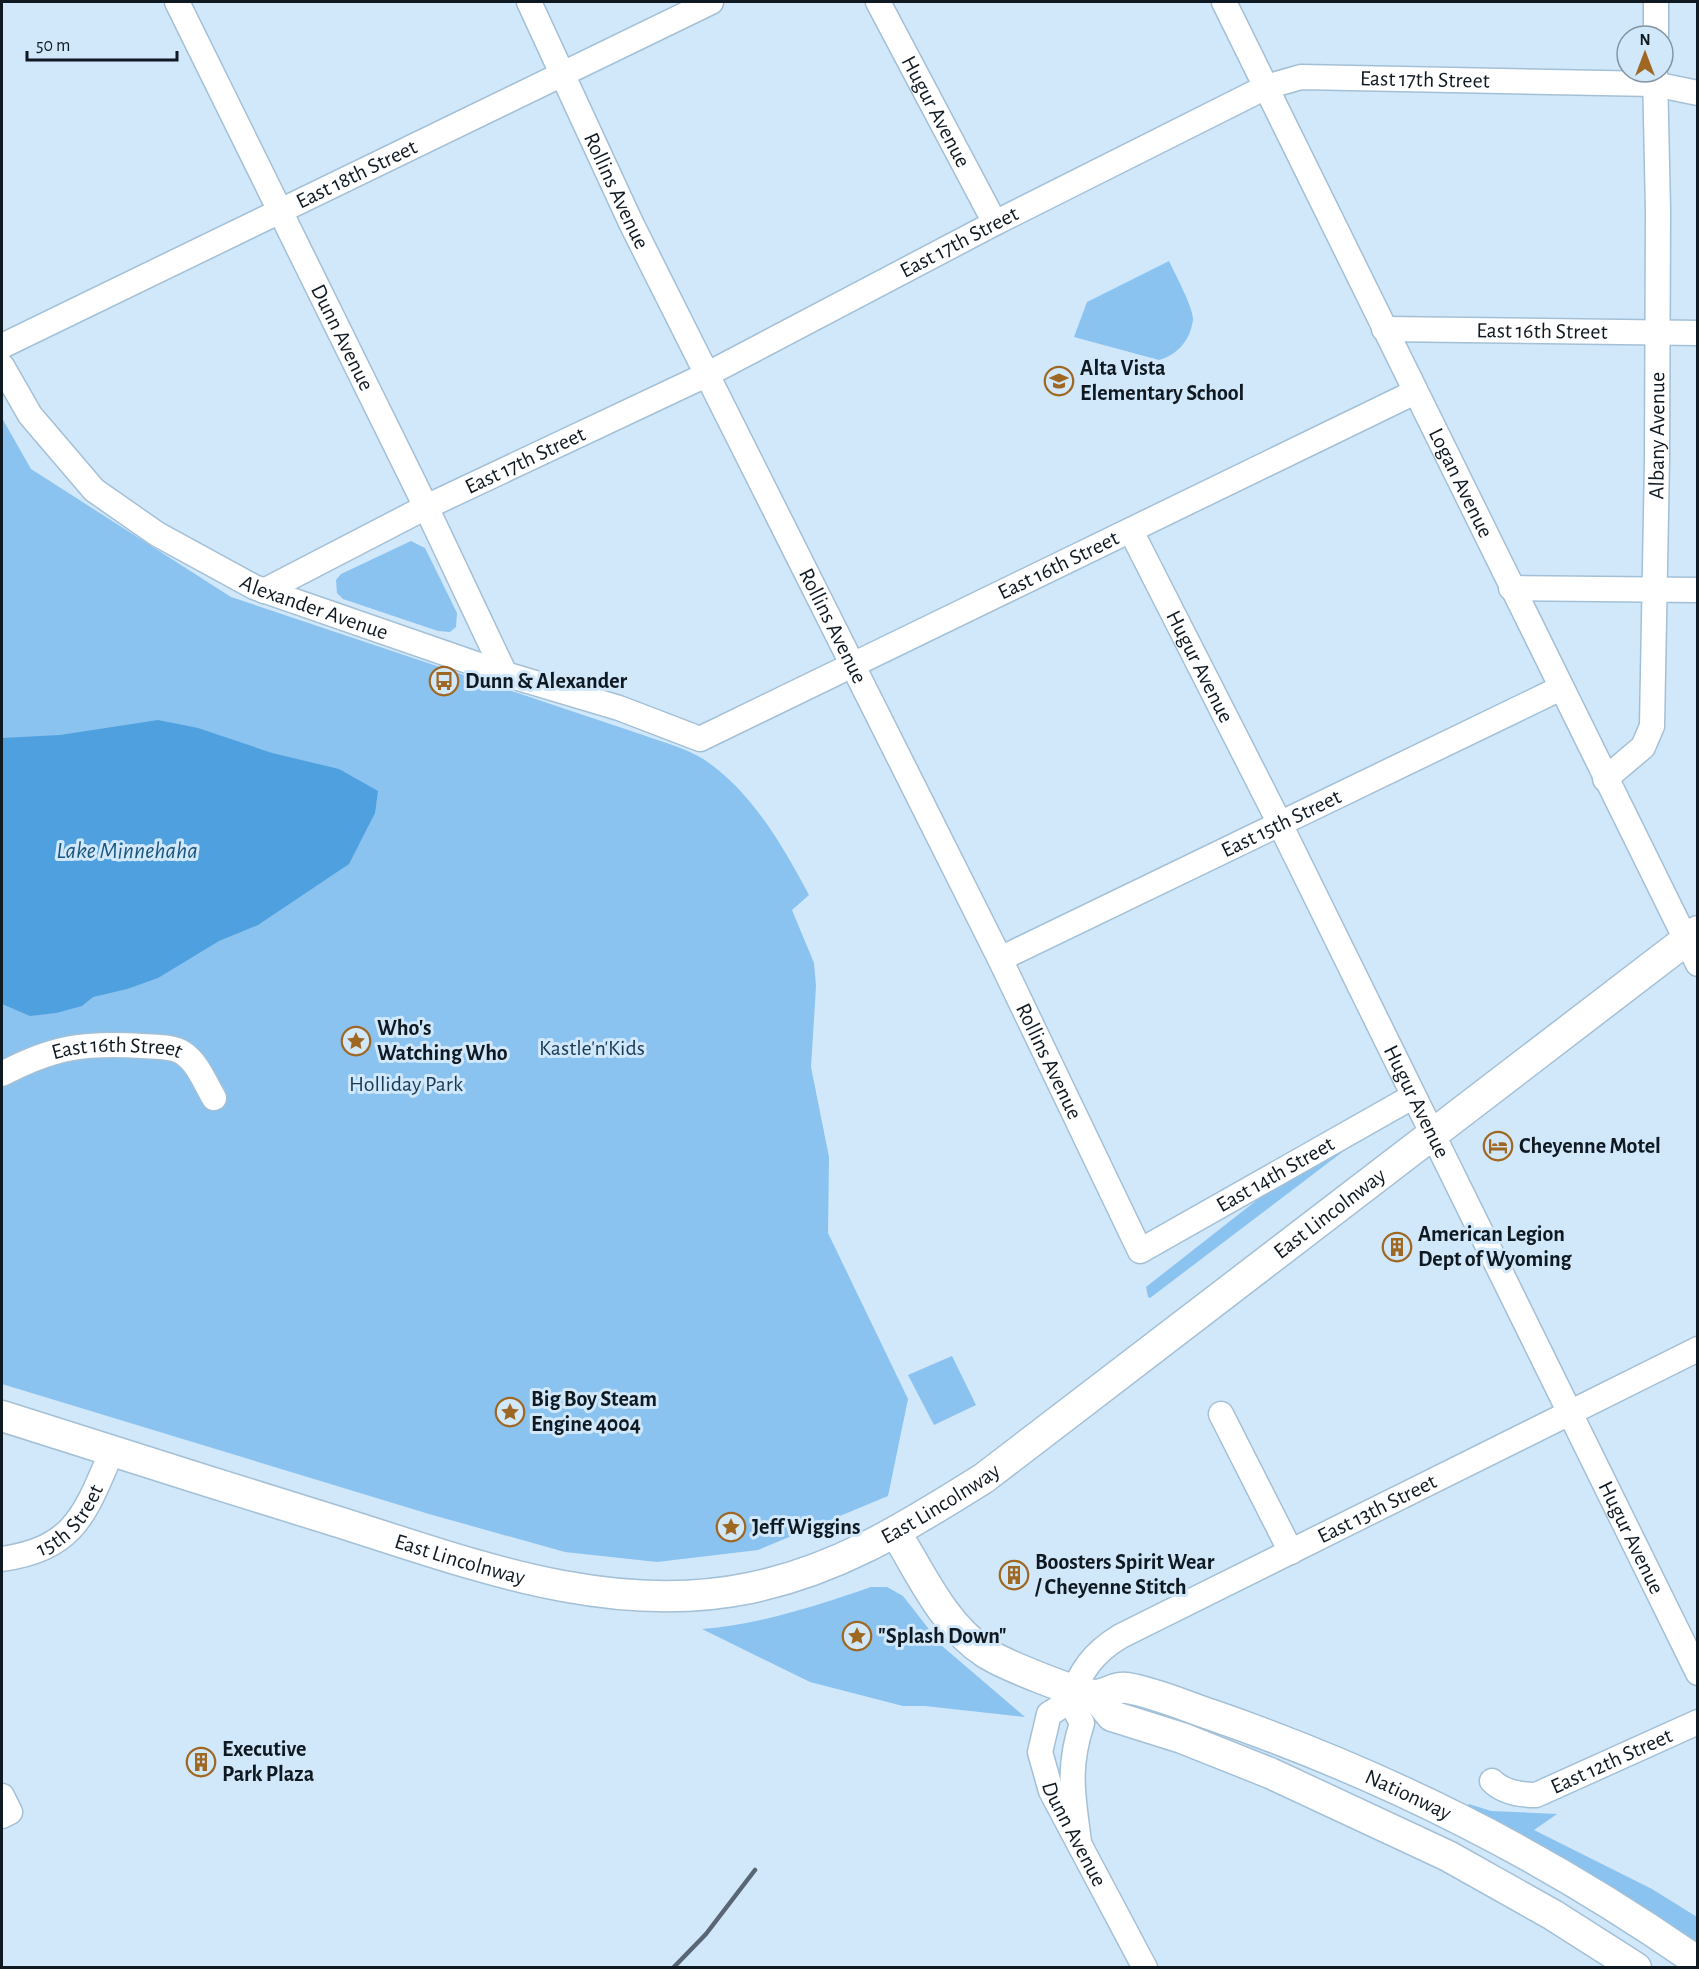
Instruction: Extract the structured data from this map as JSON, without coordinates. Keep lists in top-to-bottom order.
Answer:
{
  "streets": {
    "main road": ["East Lincolnway", "Nationway"],
    "street": [
      "East 17th Street",
      "Hugur Avenue",
      "East 18th Street",
      "Rollins Avenue",
      "East 16th Street",
      "Dunn Avenue",
      "Albany Avenue",
      "Logan Avenue",
      "Alexander Avenue",
      "East 15th Street",
      "East 14th Street",
      "East 13th Street",
      "15th Street",
      "East 12th Street"
    ]
  },
  "crossings": [
    ["East 17th Street", "Hugur Avenue"],
    ["East 17th Street", "Rollins Avenue"],
    ["East 17th Street", "Dunn Avenue"],
    ["East 17th Street", "Logan Avenue"],
    ["East 17th Street", "Alexander Avenue"],
    ["Hugur Avenue", "East 16th Street"],
    ["Hugur Avenue", "East 15th Street"],
    ["Hugur Avenue", "East 14th Street"],
    ["Hugur Avenue", "East Lincolnway"],
    ["Hugur Avenue", "East 13th Street"],
    ["East 18th Street", "Rollins Avenue"],
    ["East 18th Street", "Dunn Avenue"],
    ["Rollins Avenue", "East 16th Street"],
    ["Rollins Avenue", "East 15th Street"],
    ["Rollins Avenue", "East 14th Street"],
    ["East 16th Street", "Albany Avenue"],
    ["East 16th Street", "Logan Avenue"],
    ["East 16th Street", "Alexander Avenue"],
    ["Dunn Avenue", "Alexander Avenue"],
    ["Dunn Avenue", "East 13th Street"],
    ["Dunn Avenue", "Nationway"],
    ["Albany Avenue", "Logan Avenue"],
    ["Logan Avenue", "East 15th Street"],
    ["Logan Avenue", "East Lincolnway"],
    ["East Lincolnway", "15th Street"],
    ["East Lincolnway", "Nationway"],
    ["East 13th Street", "Nationway"]
  ],
  "water": ["Lake Minnehaha"],
  "parks": ["Kastle'n'Kids", "Holliday Park"],
  "places": {
    "school or university": ["Alta Vista Elementary School"],
    "bus stop": ["Dunn & Alexander"],
    "place": [
      "Who's Watching Who",
      "Big Boy Steam Engine 4004",
      "Jeff Wiggins",
      "\"Splash Down\""
    ],
    "hotel": ["Cheyenne Motel"],
    "building": ["American Legion Dept of Wyoming", "Boosters Spirit Wear / Cheyenne Stitch", "Executive Park Plaza"]
  },
  "scale_bar": "50 m",
  "north": "top"
}
